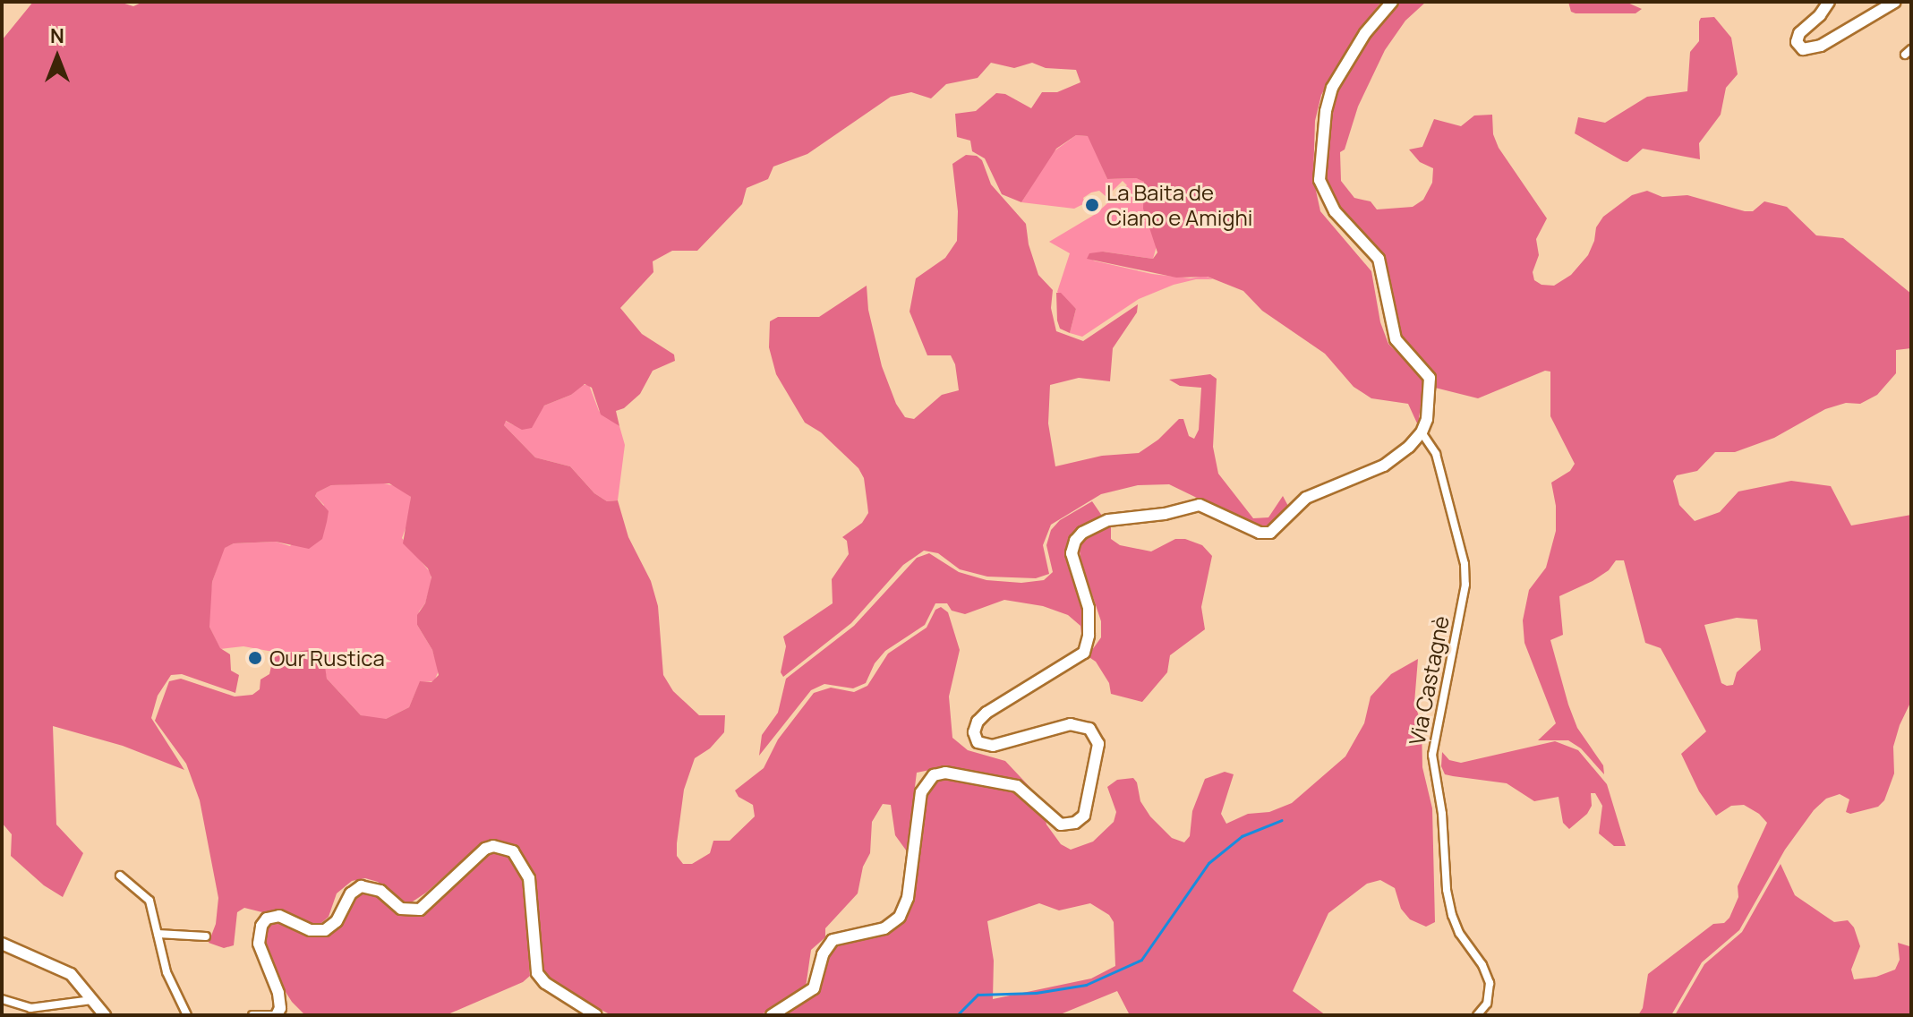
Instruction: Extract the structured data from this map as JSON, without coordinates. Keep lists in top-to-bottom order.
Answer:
{
  "streets": {
    "street": ["Via Castagnè"]
  },
  "places": ["La Baita de Ciano e Amighi", "Our Rustica"],
  "north": "top"
}
